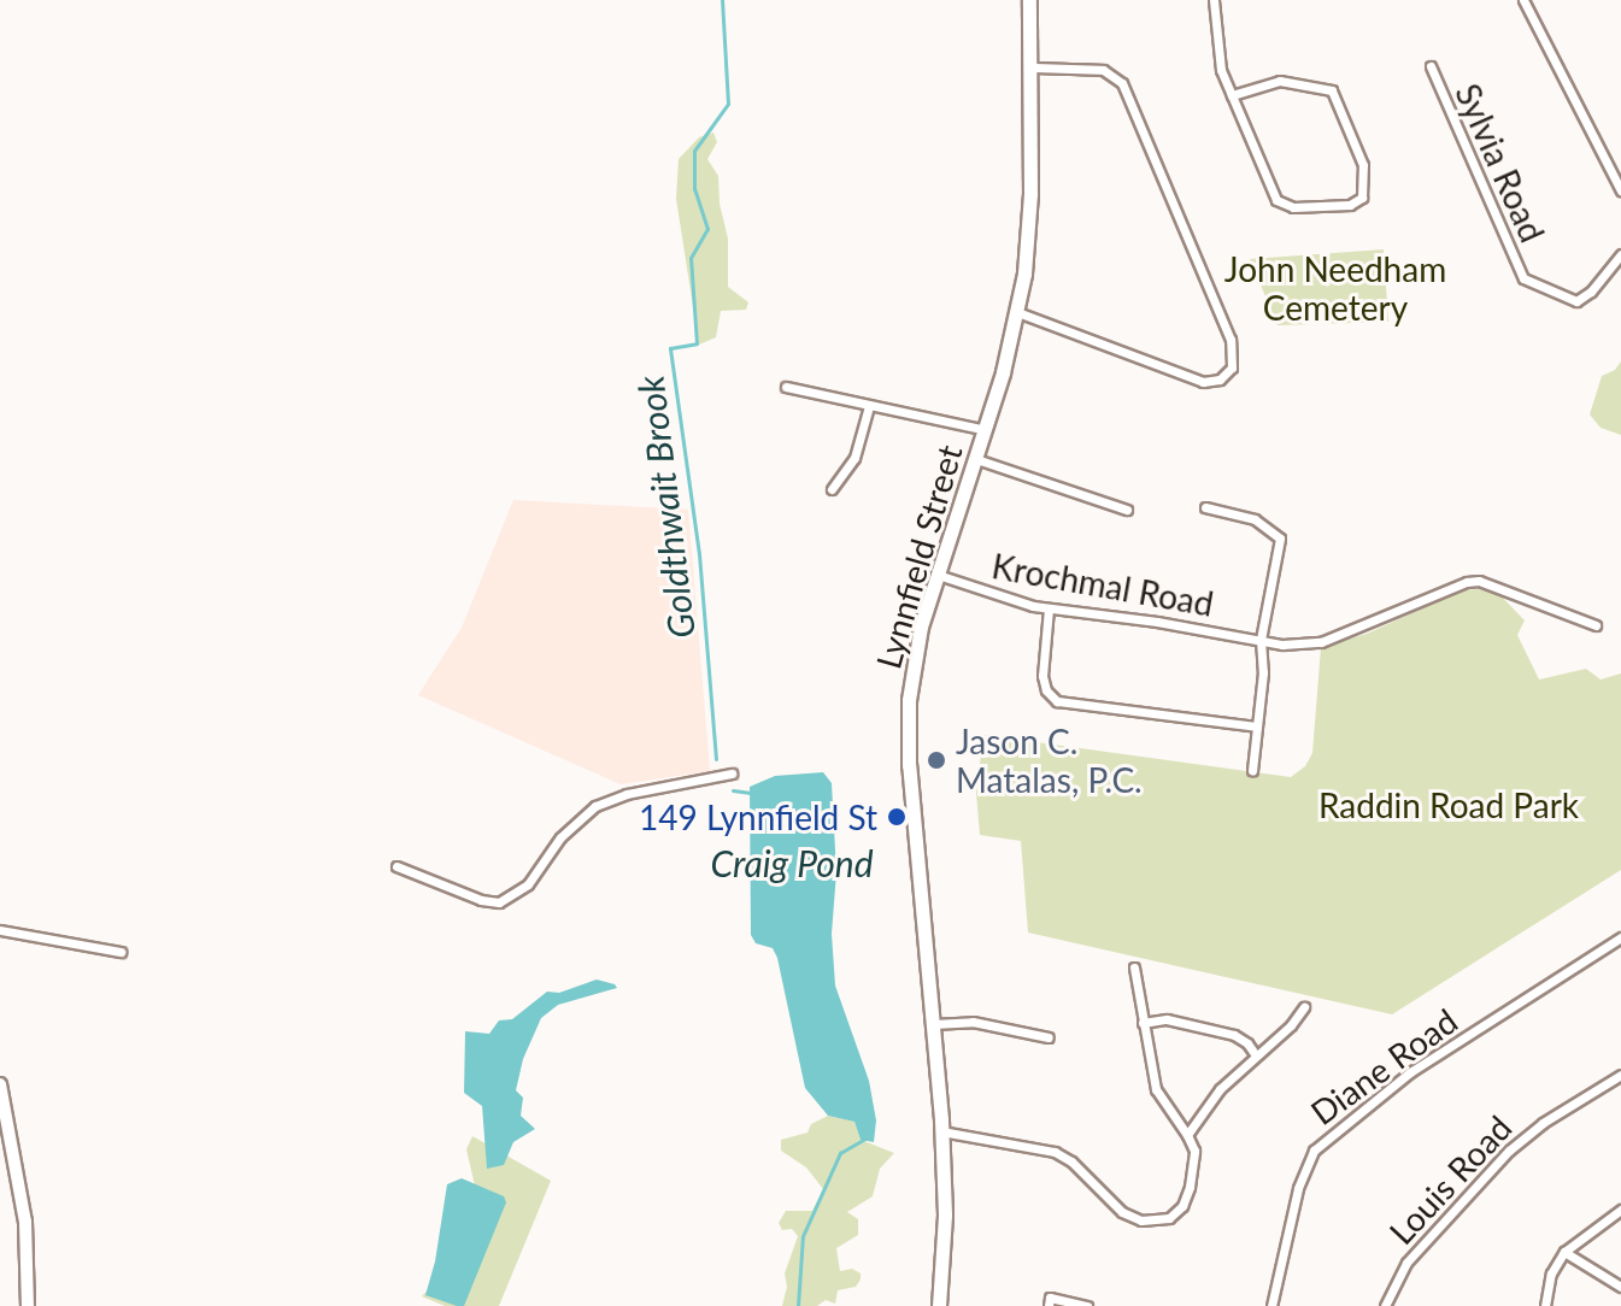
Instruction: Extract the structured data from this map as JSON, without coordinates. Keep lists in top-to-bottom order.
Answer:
{
  "streets": {
    "main road": ["Lynnfield Street"],
    "street": [
      "Sylvia Road",
      "Krochmal Road",
      "Diane Road",
      "Louis Road"
    ]
  },
  "crossings": [
    ["Lynnfield Street", "Krochmal Road"]
  ],
  "water": ["Goldthwait Brook", "Craig Pond"],
  "parks": ["John Needham Cemetery", "Raddin Road Park"],
  "places": ["Jason C. Matalas, P.C.", "149 Lynnfield St"]
}
